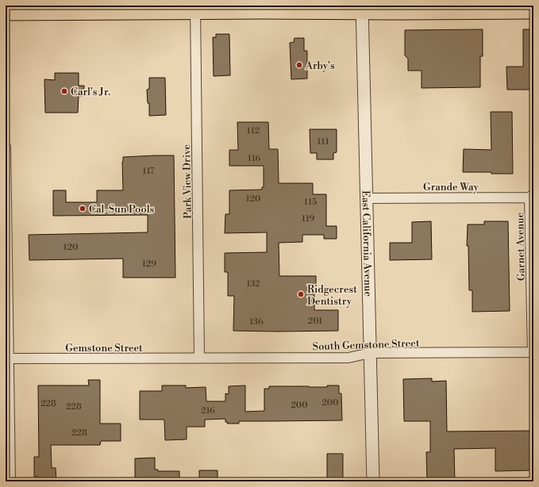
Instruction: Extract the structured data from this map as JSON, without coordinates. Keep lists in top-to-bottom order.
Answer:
{
  "streets": {
    "street": [
      "Park View Drive",
      "Grande Way",
      "East California Avenue",
      "Garnet Avenue",
      "South Gemstone Street",
      "Gemstone Street"
    ]
  },
  "crossings": [
    ["Park View Drive", "South Gemstone Street"],
    ["Park View Drive", "Gemstone Street"],
    ["Grande Way", "East California Avenue"],
    ["Grande Way", "Garnet Avenue"],
    ["East California Avenue", "South Gemstone Street"],
    ["Garnet Avenue", "South Gemstone Street"],
    ["South Gemstone Street", "Gemstone Street"]
  ],
  "places": [
    "Arby's",
    "Carl's Jr.",
    "Cal-Sun Pools",
    "Ridgecrest Dentistry"
  ],
  "house_numbers": [
    "112",
    "111",
    "116",
    "117",
    "120",
    "115",
    "119",
    "120",
    "129",
    "132",
    "201",
    "136",
    "200",
    "228",
    "200",
    "228",
    "216",
    "228"
  ]
}
